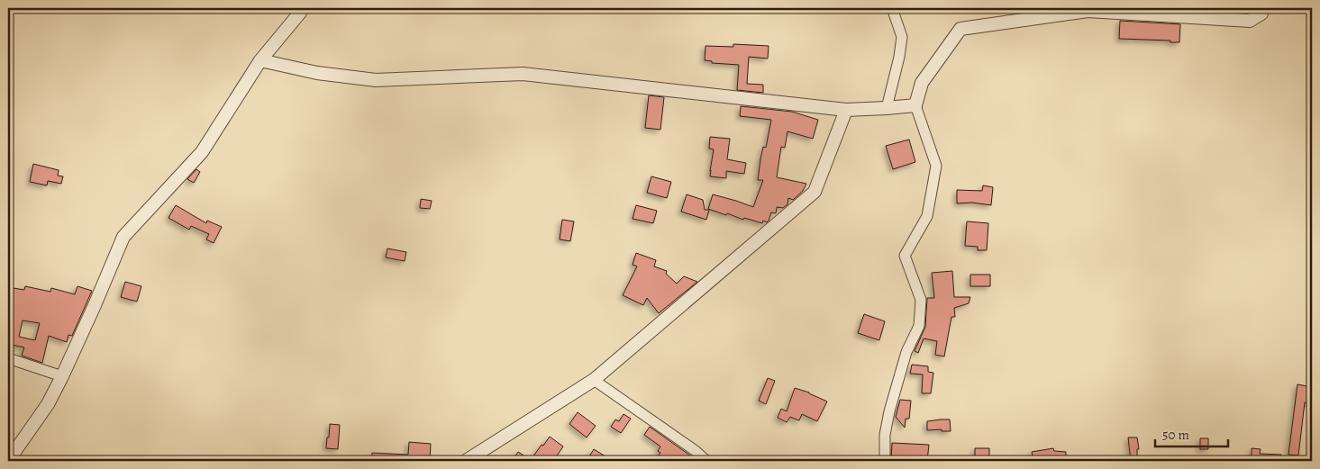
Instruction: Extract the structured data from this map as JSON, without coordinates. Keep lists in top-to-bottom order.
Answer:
{
  "scale_bar": "50 m"
}
